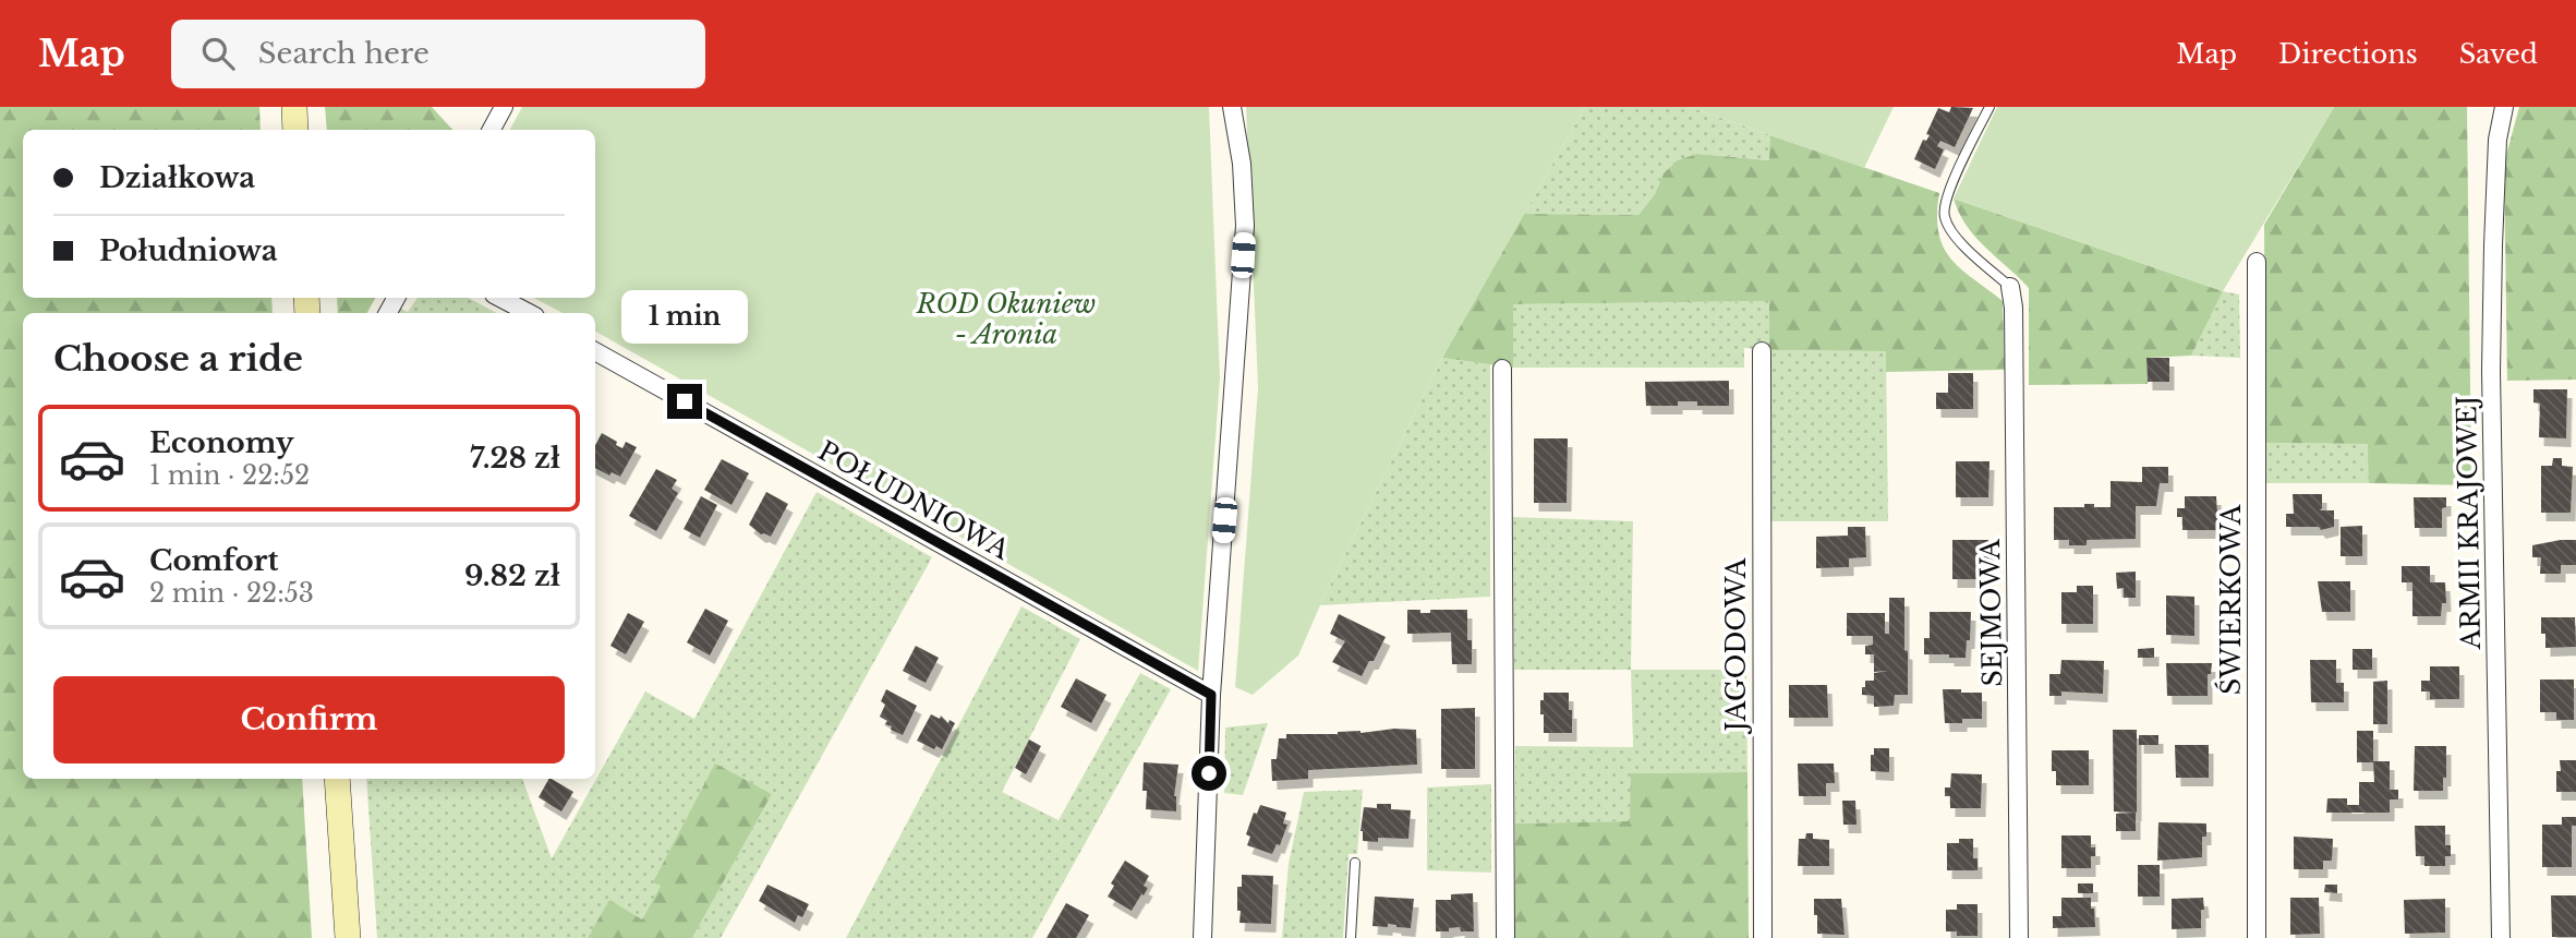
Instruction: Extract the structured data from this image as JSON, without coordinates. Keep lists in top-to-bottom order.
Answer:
{
  "streets": {
    "street": [
      "POŁUDNIOWA",
      "ARMII KRAJOWEJ",
      "ŚWIERKOWA",
      "SEJMOWA",
      "JAGODOWA"
    ]
  },
  "parks": ["ROD Okuniew - Aronia"],
  "page": {
    "header": "Map",
    "search": "Search here",
    "nav": ["Map", "Directions", "Saved"],
    "banner": ["Działkowa", "Południowa"],
    "bubble": "1 min",
    "heading": "Choose a ride",
    "list": [
      {
        "name": "Economy",
        "note": "1 min · 22:52",
        "value": "7.28 zł"
      },
      {
        "name": "Comfort",
        "note": "2 min · 22:53",
        "value": "9.82 zł"
      }
    ],
    "buttons": "Confirm"
  }
}
